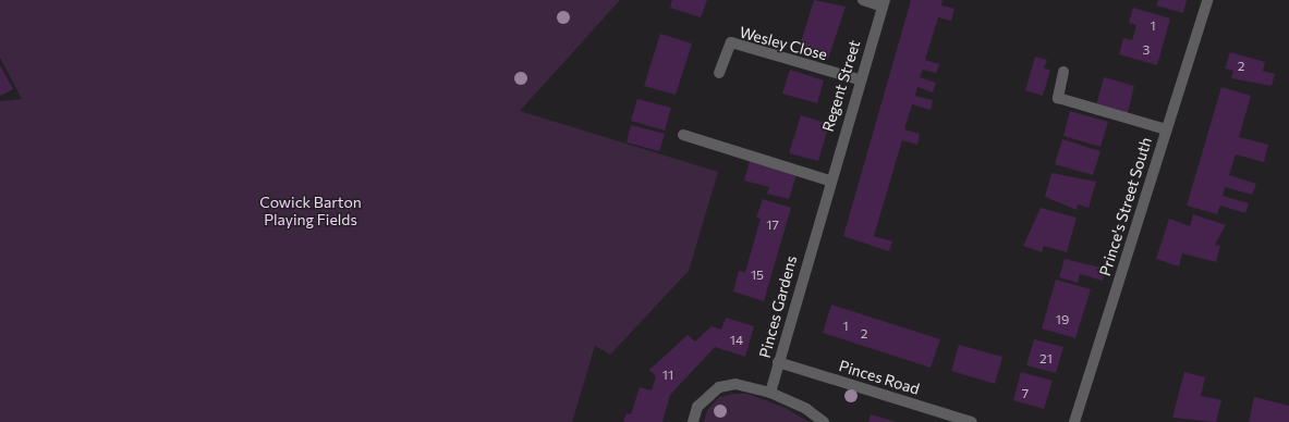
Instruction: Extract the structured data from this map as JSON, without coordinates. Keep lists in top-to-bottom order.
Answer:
{
  "streets": {
    "street": [
      "Wesley Close",
      "Regent Street",
      "Prince's Street South",
      "Pinces Gardens",
      "Pinces Road"
    ]
  },
  "crossings": [
    ["Wesley Close", "Regent Street"],
    ["Regent Street", "Pinces Gardens"],
    ["Pinces Gardens", "Pinces Road"]
  ],
  "parks": ["Cowick Barton Playing Fields"],
  "house_numbers": [
    "1",
    "3",
    "2",
    "17",
    "15",
    "19",
    "1",
    "2",
    "14",
    "21",
    "11",
    "7"
  ]
}
